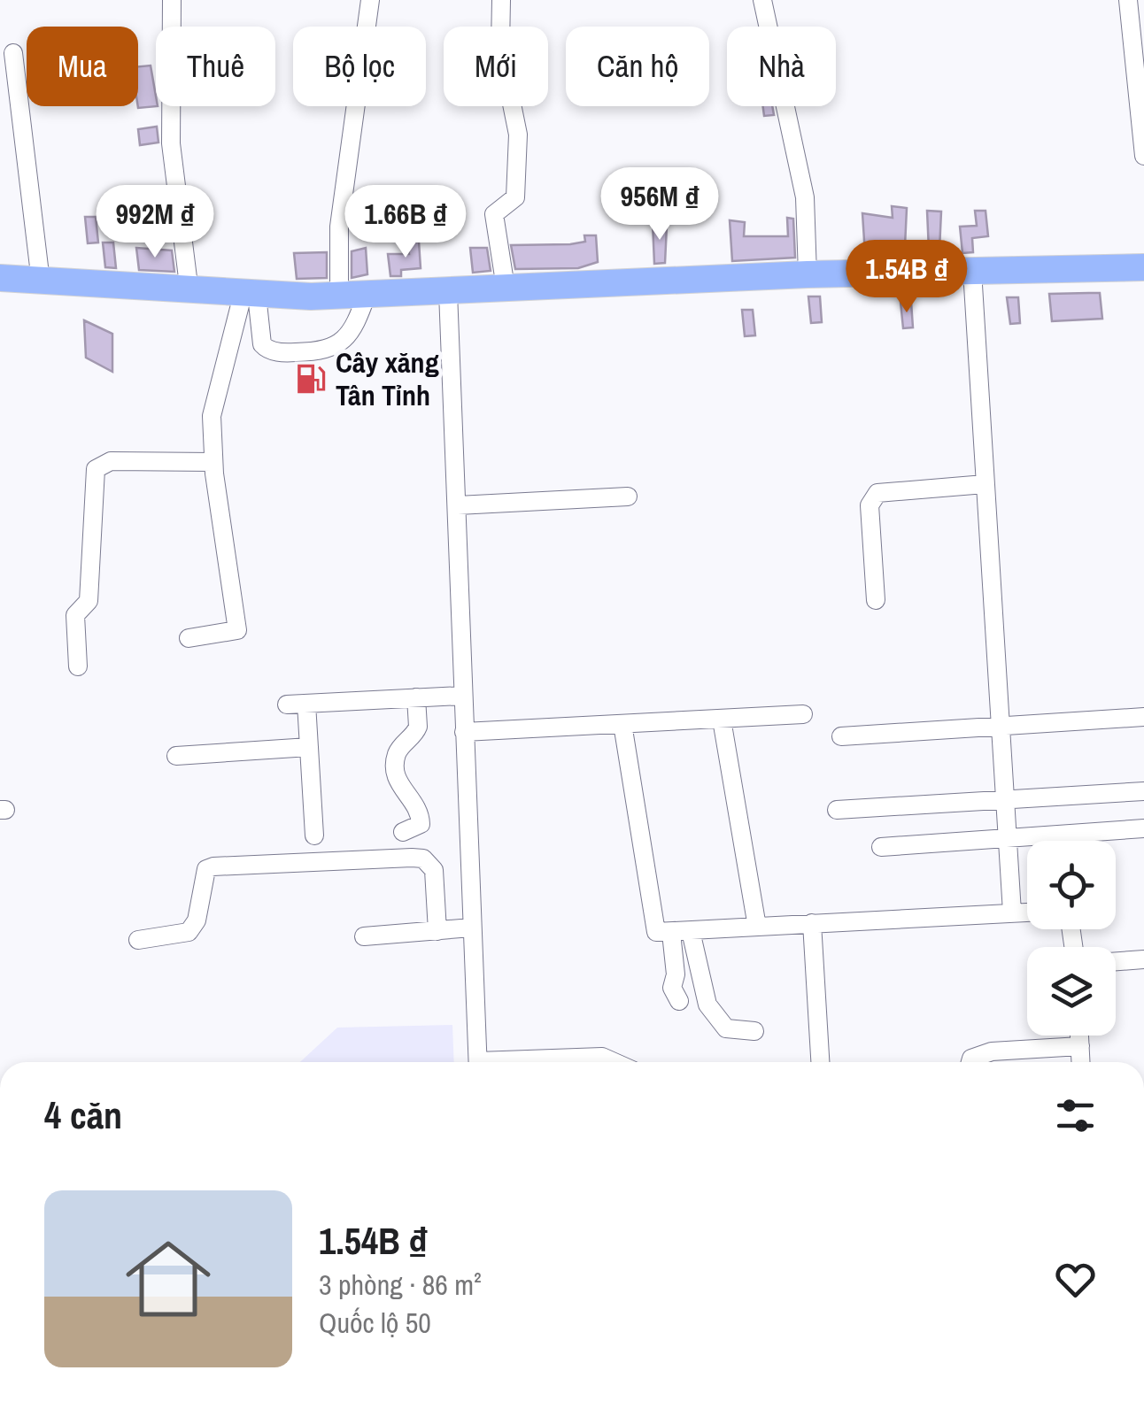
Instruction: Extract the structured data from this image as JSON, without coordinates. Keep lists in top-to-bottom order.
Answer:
{
  "places": {
    "fuel station": ["Cây xăng Tân Tỉnh"]
  },
  "page": {
    "chip": [
      "Mua",
      "Thuê",
      "Bộ lọc",
      "Mới",
      "Căn hộ",
      "Nhà"
    ],
    "price": [
      "956M ₫",
      "992M ₫",
      "1.66B ₫",
      "1.54B ₫"
    ],
    "heading": "4 căn",
    "list": [
      {
        "name": "1.54B ₫",
        "note": "3 phòng · 86 m² · Quốc lộ 50"
      }
    ]
  }
}
